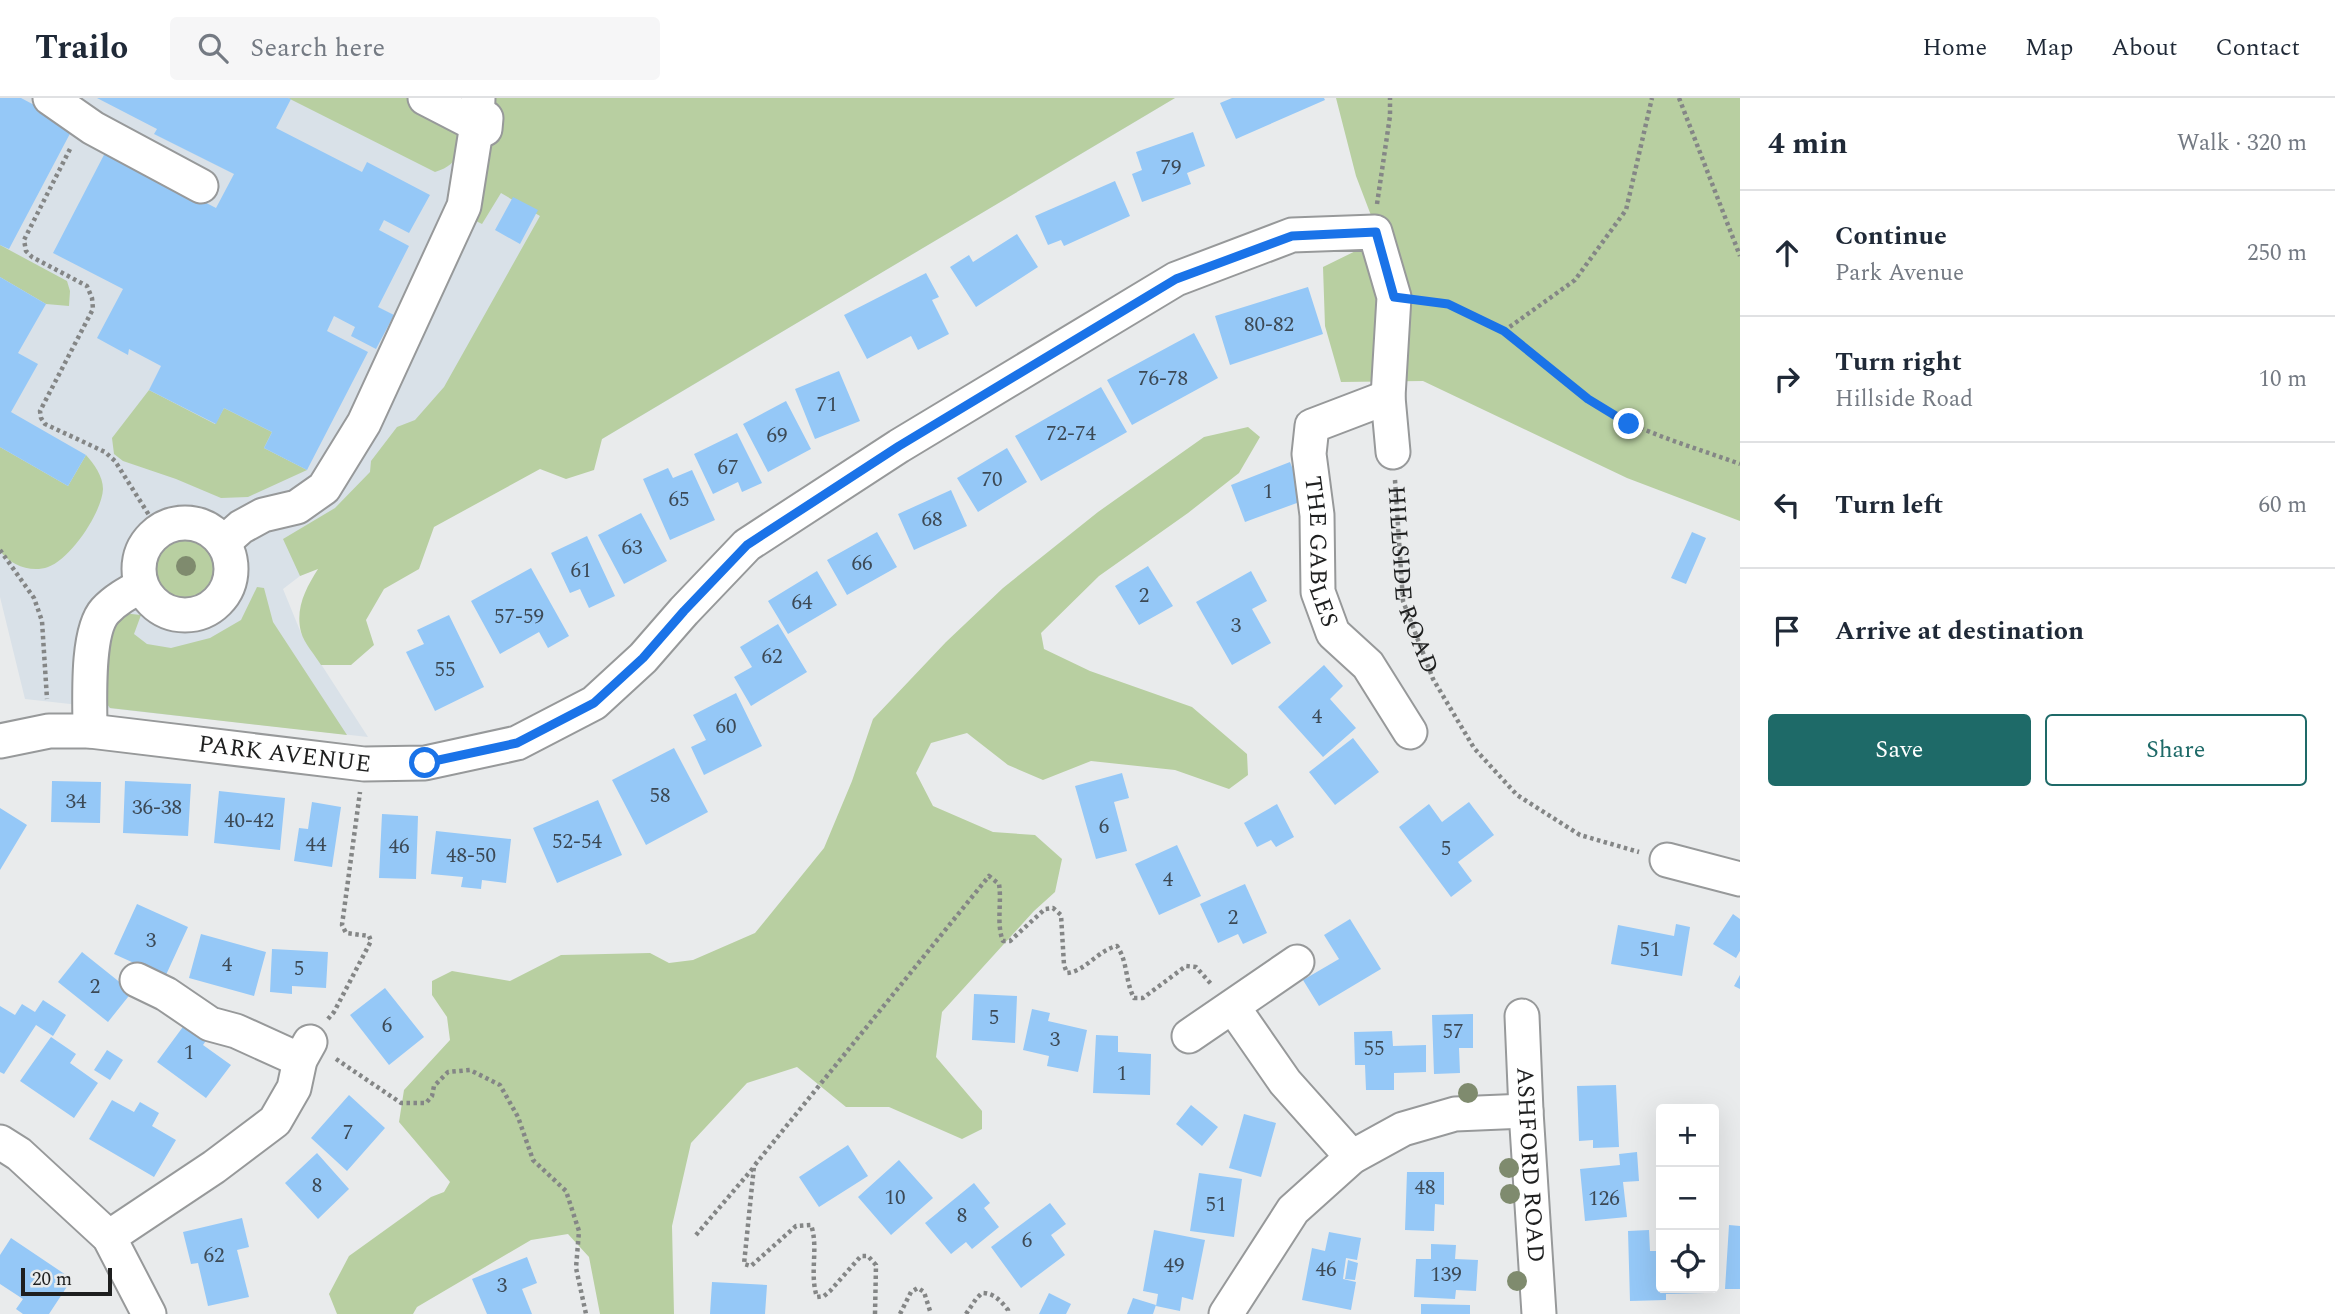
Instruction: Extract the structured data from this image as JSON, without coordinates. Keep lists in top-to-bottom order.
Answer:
{
  "streets": {
    "street": [
      "THE GABLES",
      "HILLSIDE ROAD",
      "PARK AVENUE",
      "ASHFORD ROAD"
    ]
  },
  "crossings": [
    ["THE GABLES", "HILLSIDE ROAD"],
    ["HILLSIDE ROAD", "PARK AVENUE"]
  ],
  "house_numbers": [
    "79",
    "80-82",
    "76-78",
    "71",
    "72-74",
    "69",
    "67",
    "70",
    "1",
    "65",
    "68",
    "63",
    "66",
    "61",
    "2",
    "64",
    "57-59",
    "3",
    "62",
    "55",
    "4",
    "60",
    "58",
    "34",
    "36-38",
    "40-42",
    "6",
    "52-54",
    "44",
    "46",
    "5",
    "48-50",
    "4",
    "2",
    "3",
    "51",
    "4",
    "5",
    "2",
    "5",
    "6",
    "57",
    "3",
    "55",
    "1",
    "1",
    "7",
    "8",
    "48",
    "10",
    "126",
    "51",
    "8",
    "6",
    "62",
    "49",
    "46",
    "139",
    "3"
  ],
  "scale_bar": "20 m",
  "page": {
    "header": "Trailo",
    "search": "Search here",
    "nav": [
      "Home",
      "Map",
      "About",
      "Contact"
    ],
    "heading": ["4 min", "Walk · 320 m"],
    "list": [
      ["Continue", "Park Avenue", "250 m"],
      ["Turn right", "Hillside Road", "10 m"],
      ["Turn left", "60 m"],
      "Arrive at destination"
    ],
    "buttons": ["Save", "Share"],
    "map_buttons": ["+", "−"],
    "scale": "20 m"
  }
}
